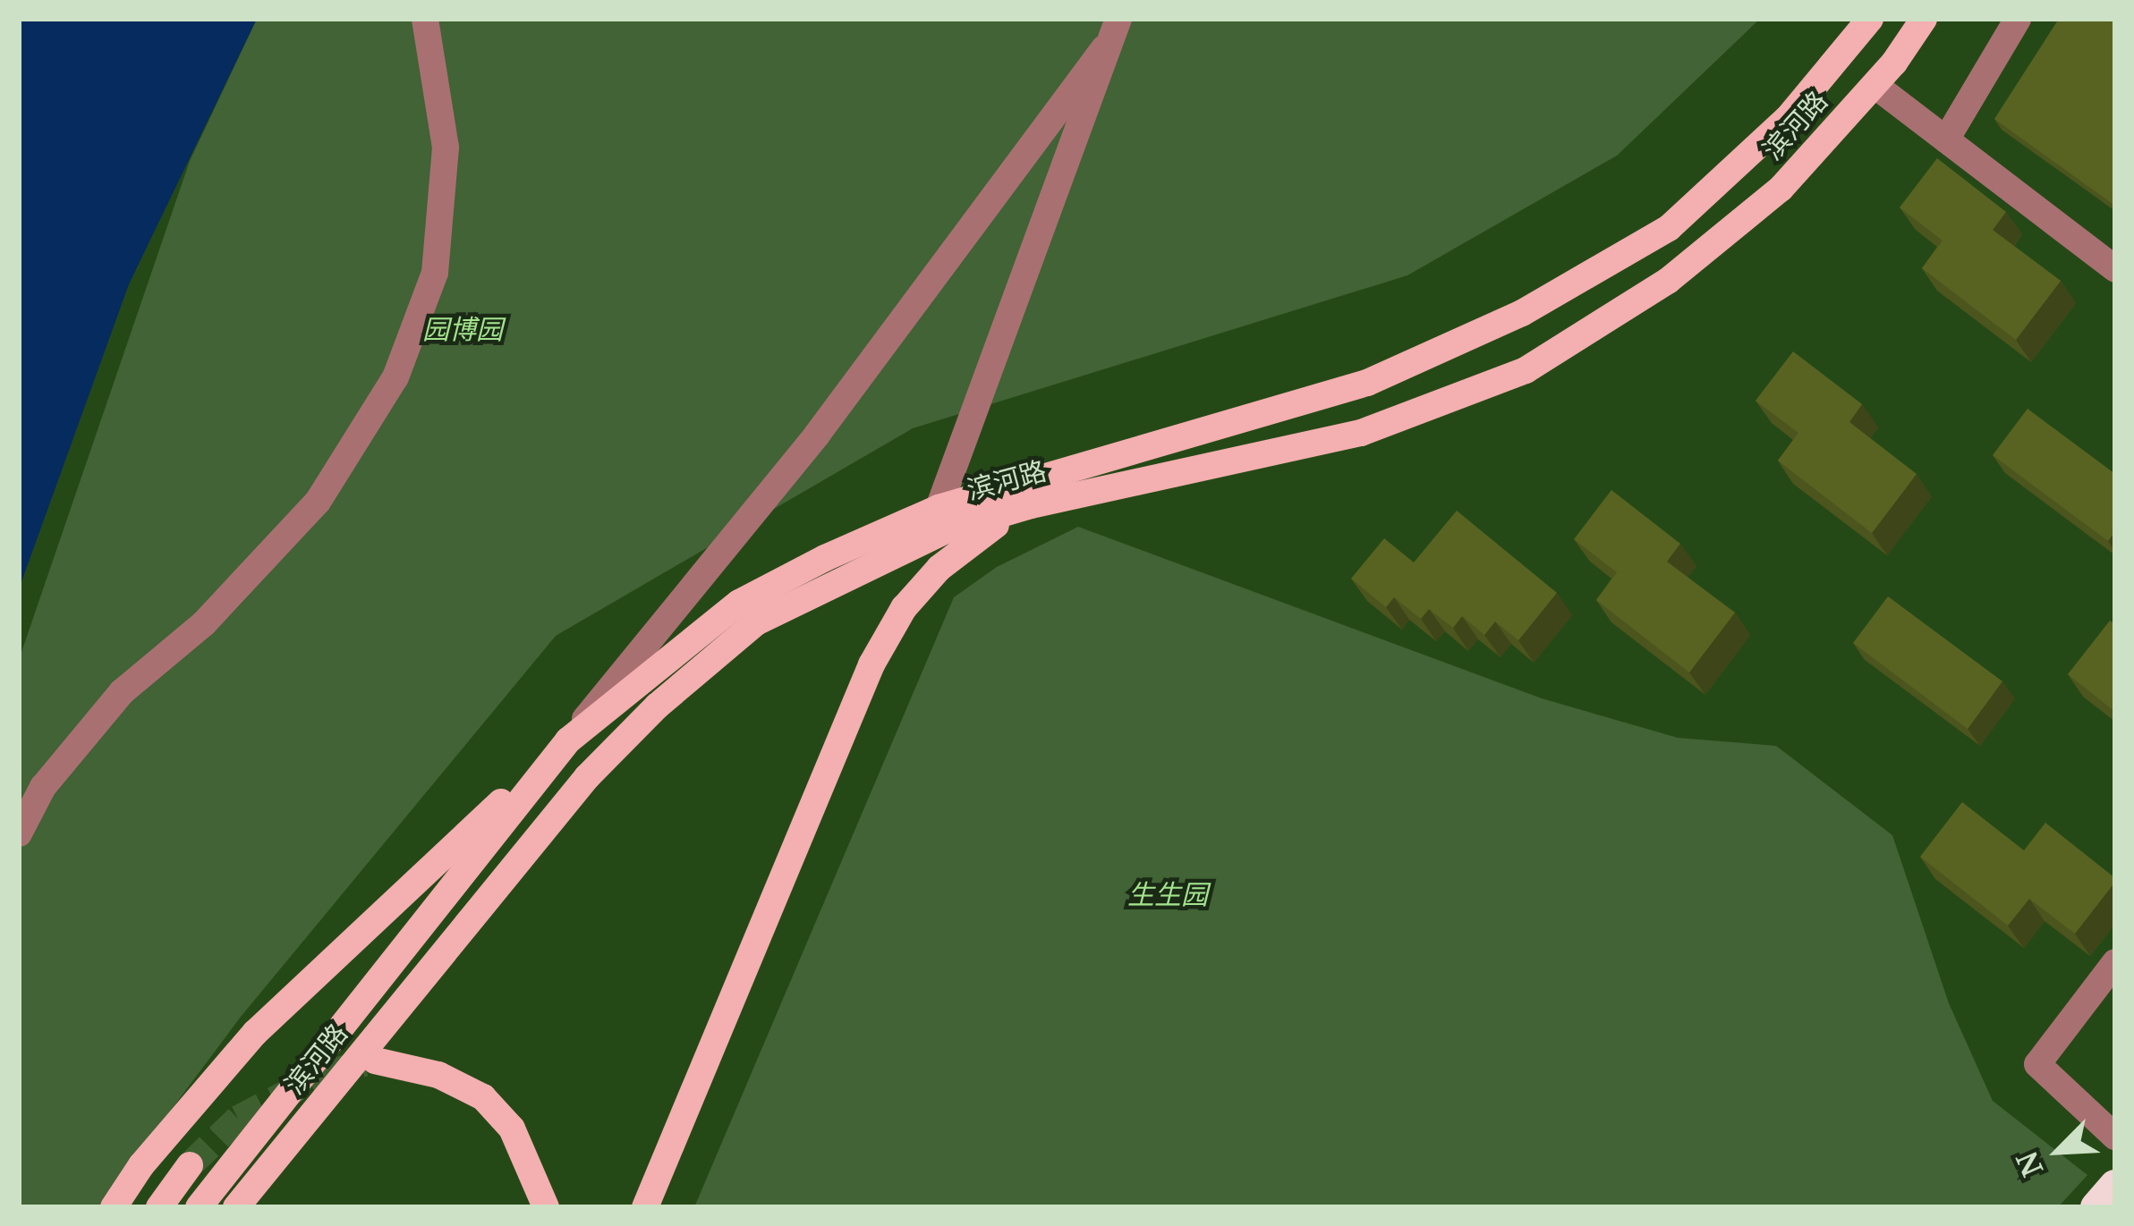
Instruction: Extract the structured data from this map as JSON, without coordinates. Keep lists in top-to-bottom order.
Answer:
{
  "streets": {
    "main road": ["滨河路"]
  },
  "parks": ["园博园", "生生园"],
  "north": "bottom left"
}
